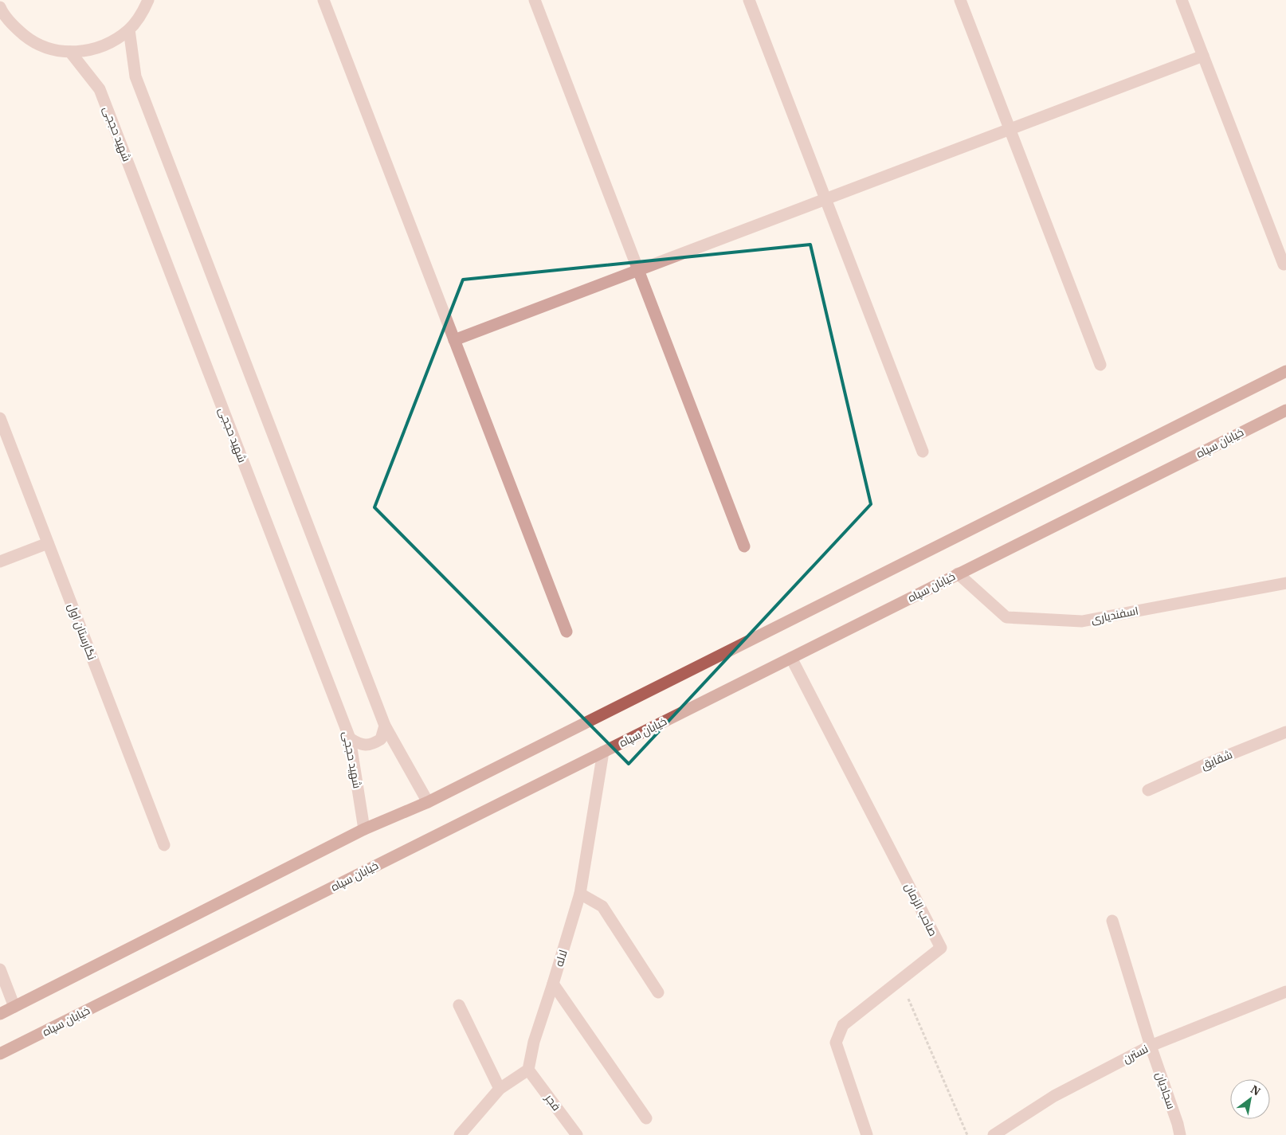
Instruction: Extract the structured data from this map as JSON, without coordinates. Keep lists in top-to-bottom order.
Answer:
{
  "streets": {
    "main road": ["خیابان سپاه"],
    "street": [
      "شهید حججی",
      "اسفندیاری",
      "نگارستان اول",
      "شقایق",
      "صاحب الزمان",
      "لاله",
      "نسترن",
      "سجادیان",
      "فجر"
    ]
  },
  "crossings": [
    ["خیابان سپاه", "اسفندیاری"],
    ["خیابان سپاه", "صاحب الزمان"],
    ["خیابان سپاه", "لاله"],
    ["لاله", "فجر"],
    ["نسترن", "سجادیان"]
  ],
  "north": "top right"
}
